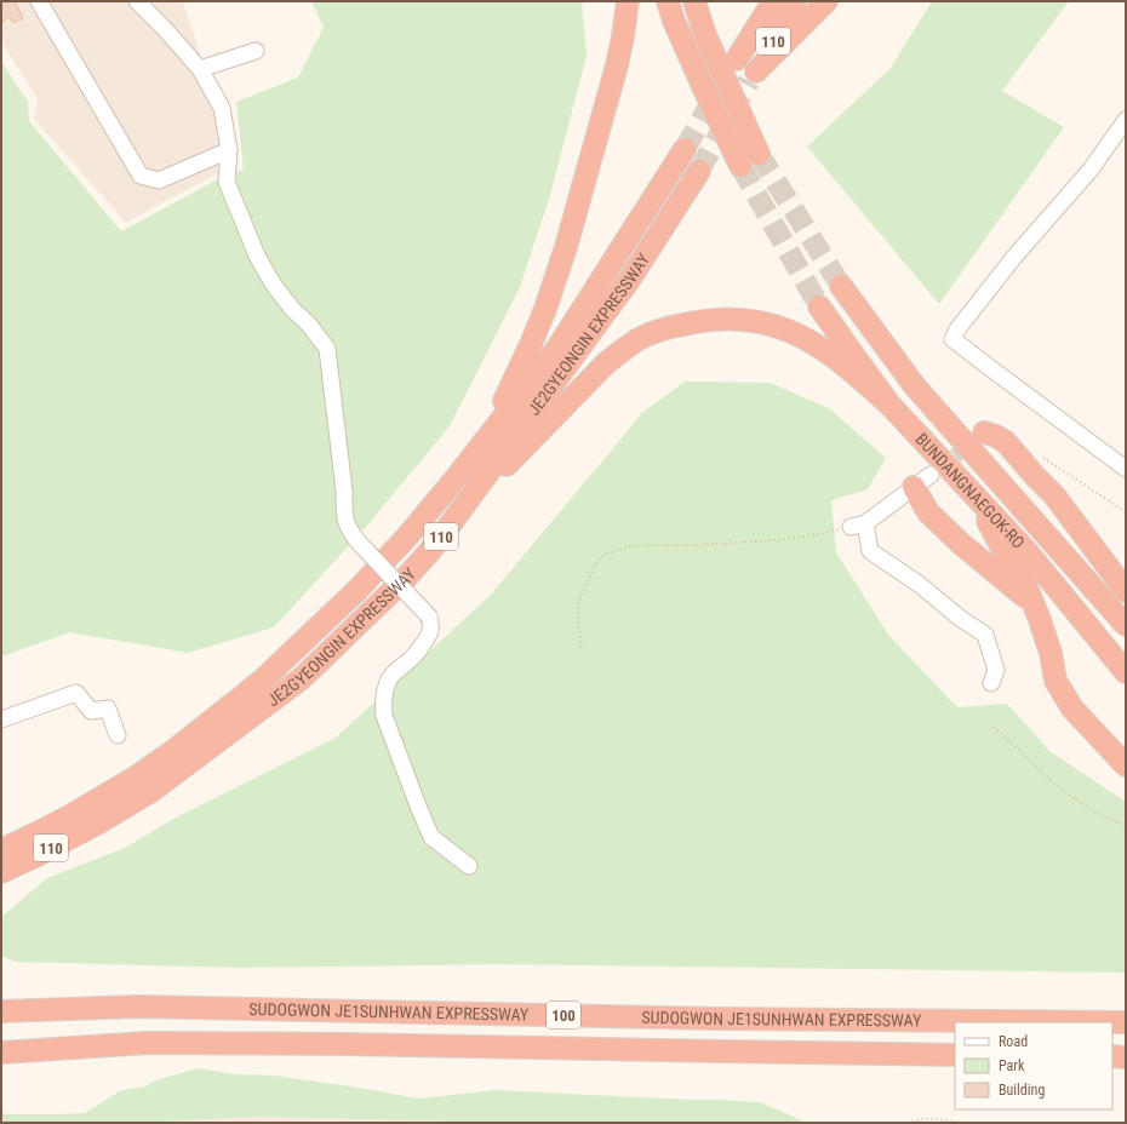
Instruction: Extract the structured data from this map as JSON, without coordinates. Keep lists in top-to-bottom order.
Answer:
{
  "streets": {
    "highway": [
      "110",
      "JE2GYEONGIN EXPRESSWAY",
      "BUNDANGNAEGOK-RO",
      "SUDOGWON JE1SUNHWAN EXPRESSWAY",
      "100"
    ]
  },
  "legend": ["Road", "Park", "Building"]
}
